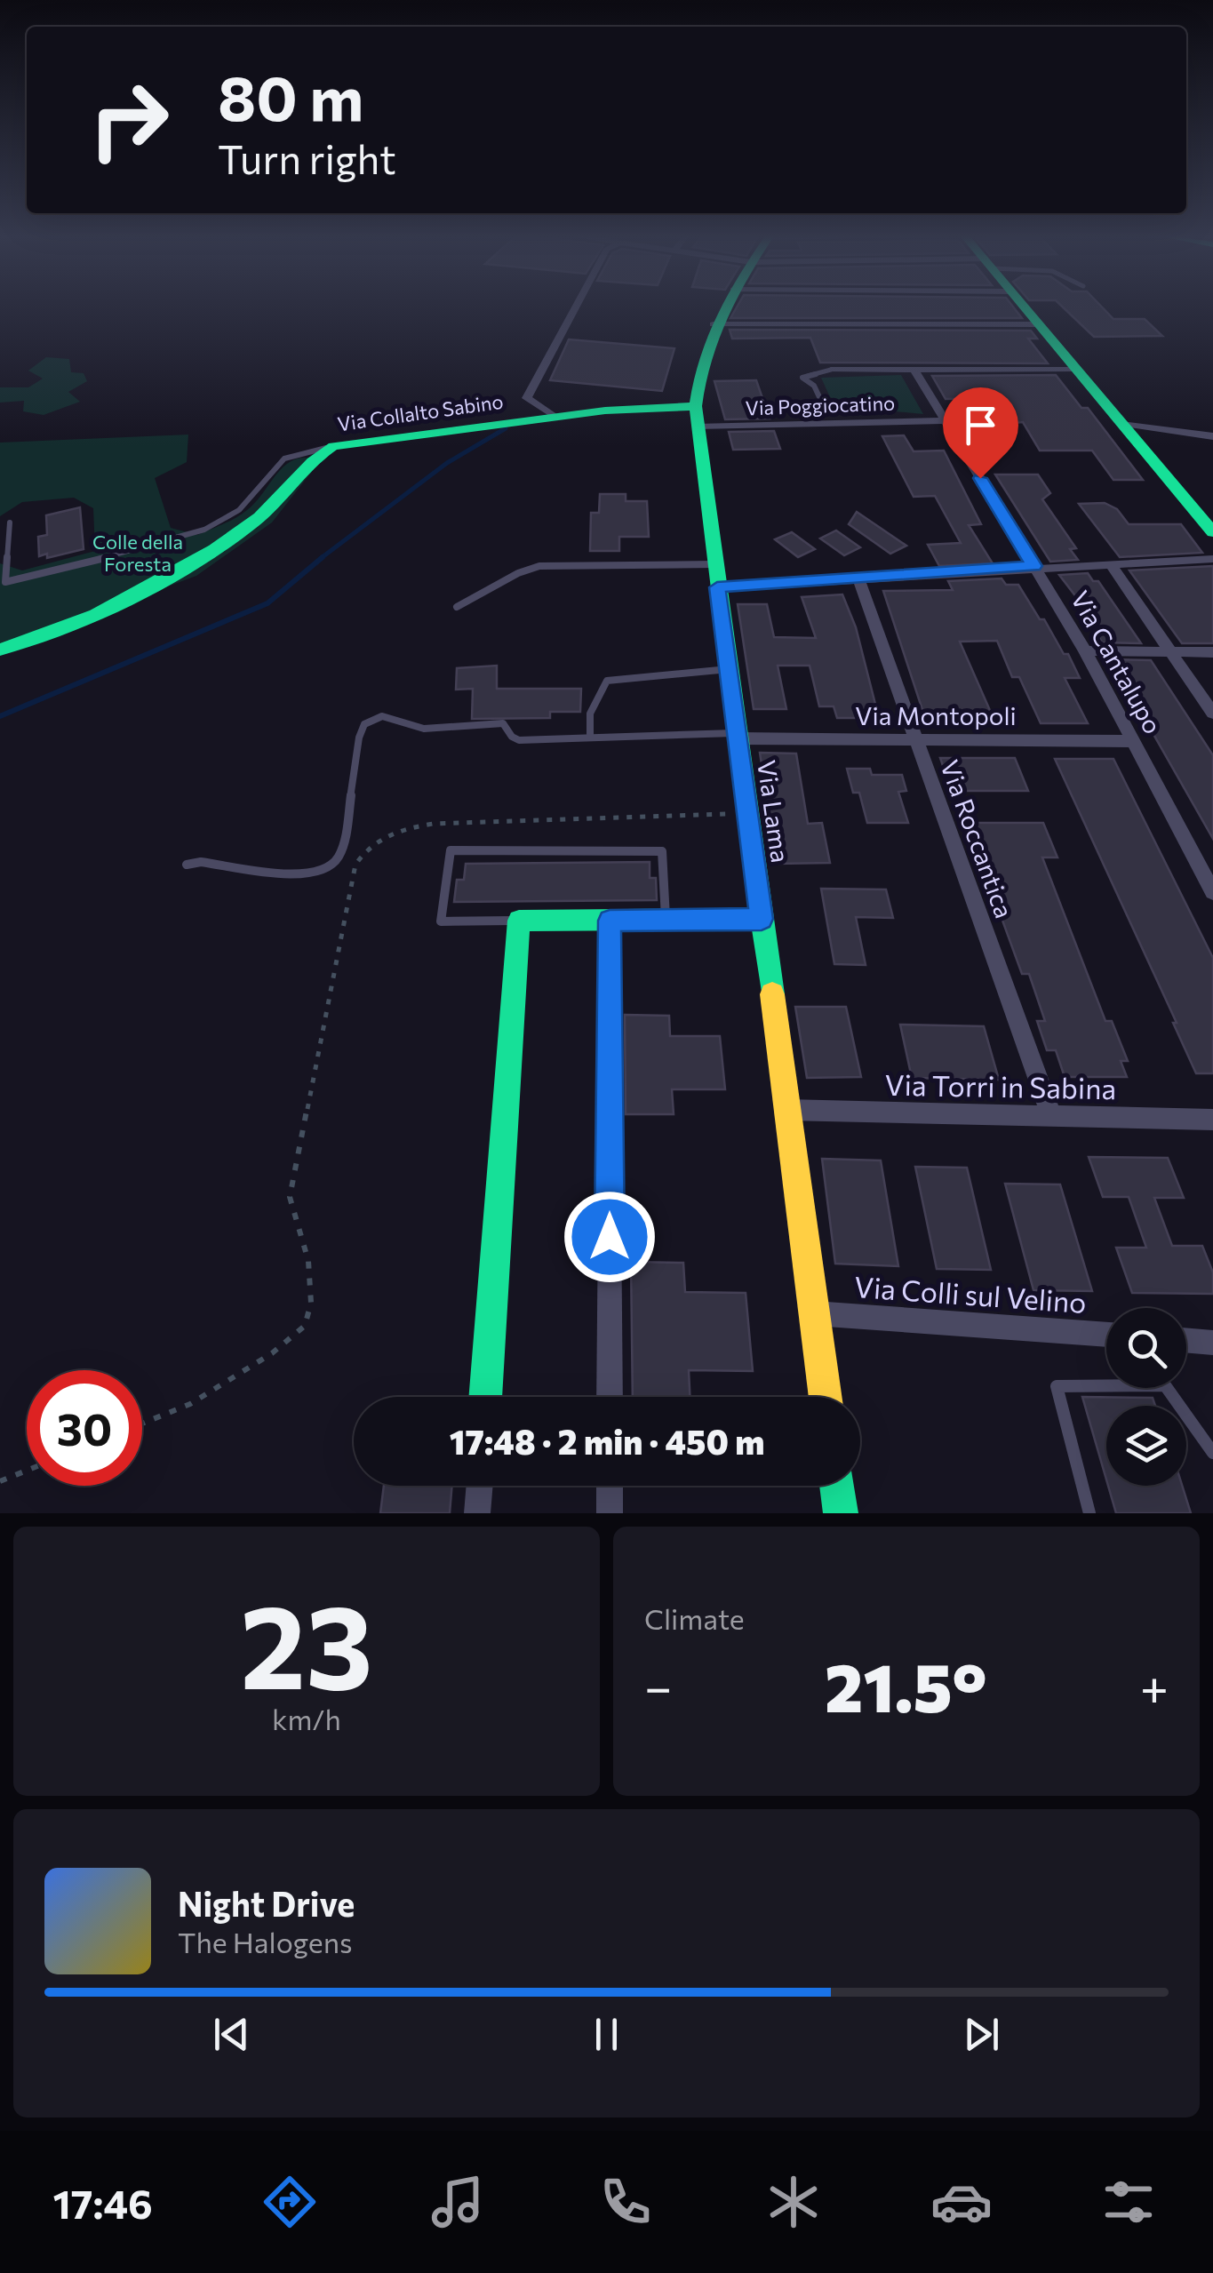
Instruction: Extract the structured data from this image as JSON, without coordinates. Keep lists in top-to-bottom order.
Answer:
{
  "streets": {
    "main road": ["Via Collalto Sabino", "Via Lama"],
    "street": [
      "Via Poggiocatino",
      "Via Cantalupo",
      "Via Montopoli",
      "Via Roccantica",
      "Via Torri in Sabina",
      "Via Colli sul Velino"
    ]
  },
  "crossings": [
    ["Via Poggiocatino", "Via Collalto Sabino"],
    ["Via Poggiocatino", "Via Cantalupo"],
    ["Via Poggiocatino", "Via Lama"],
    ["Via Collalto Sabino", "Via Lama"],
    ["Via Cantalupo", "Via Montopoli"],
    ["Via Montopoli", "Via Lama"],
    ["Via Montopoli", "Via Roccantica"],
    ["Via Lama", "Via Torri in Sabina"],
    ["Via Lama", "Via Colli sul Velino"],
    ["Via Roccantica", "Via Torri in Sabina"]
  ],
  "parks": ["Colle della Foresta"],
  "page": {
    "turn": ["80 m", "Turn right"],
    "limit": "30",
    "trip": "17:48 · 2 min · 450 m",
    "tile": [
      ["23", "km/h"],
      "Climate"
    ],
    "heat": ["−", "21.5°", "+"],
    "song": ["Night Drive", "The Halogens"],
    "tabs": "17:46"
  }
}
